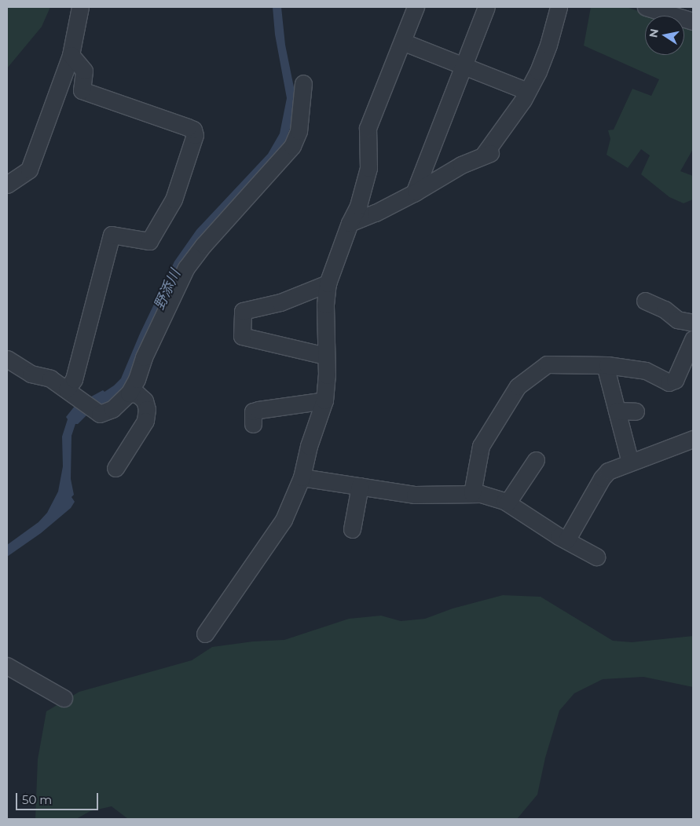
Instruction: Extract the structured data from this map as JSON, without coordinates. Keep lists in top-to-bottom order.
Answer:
{
  "water": ["野添川"],
  "scale_bar": "50 m",
  "north": "left"
}
